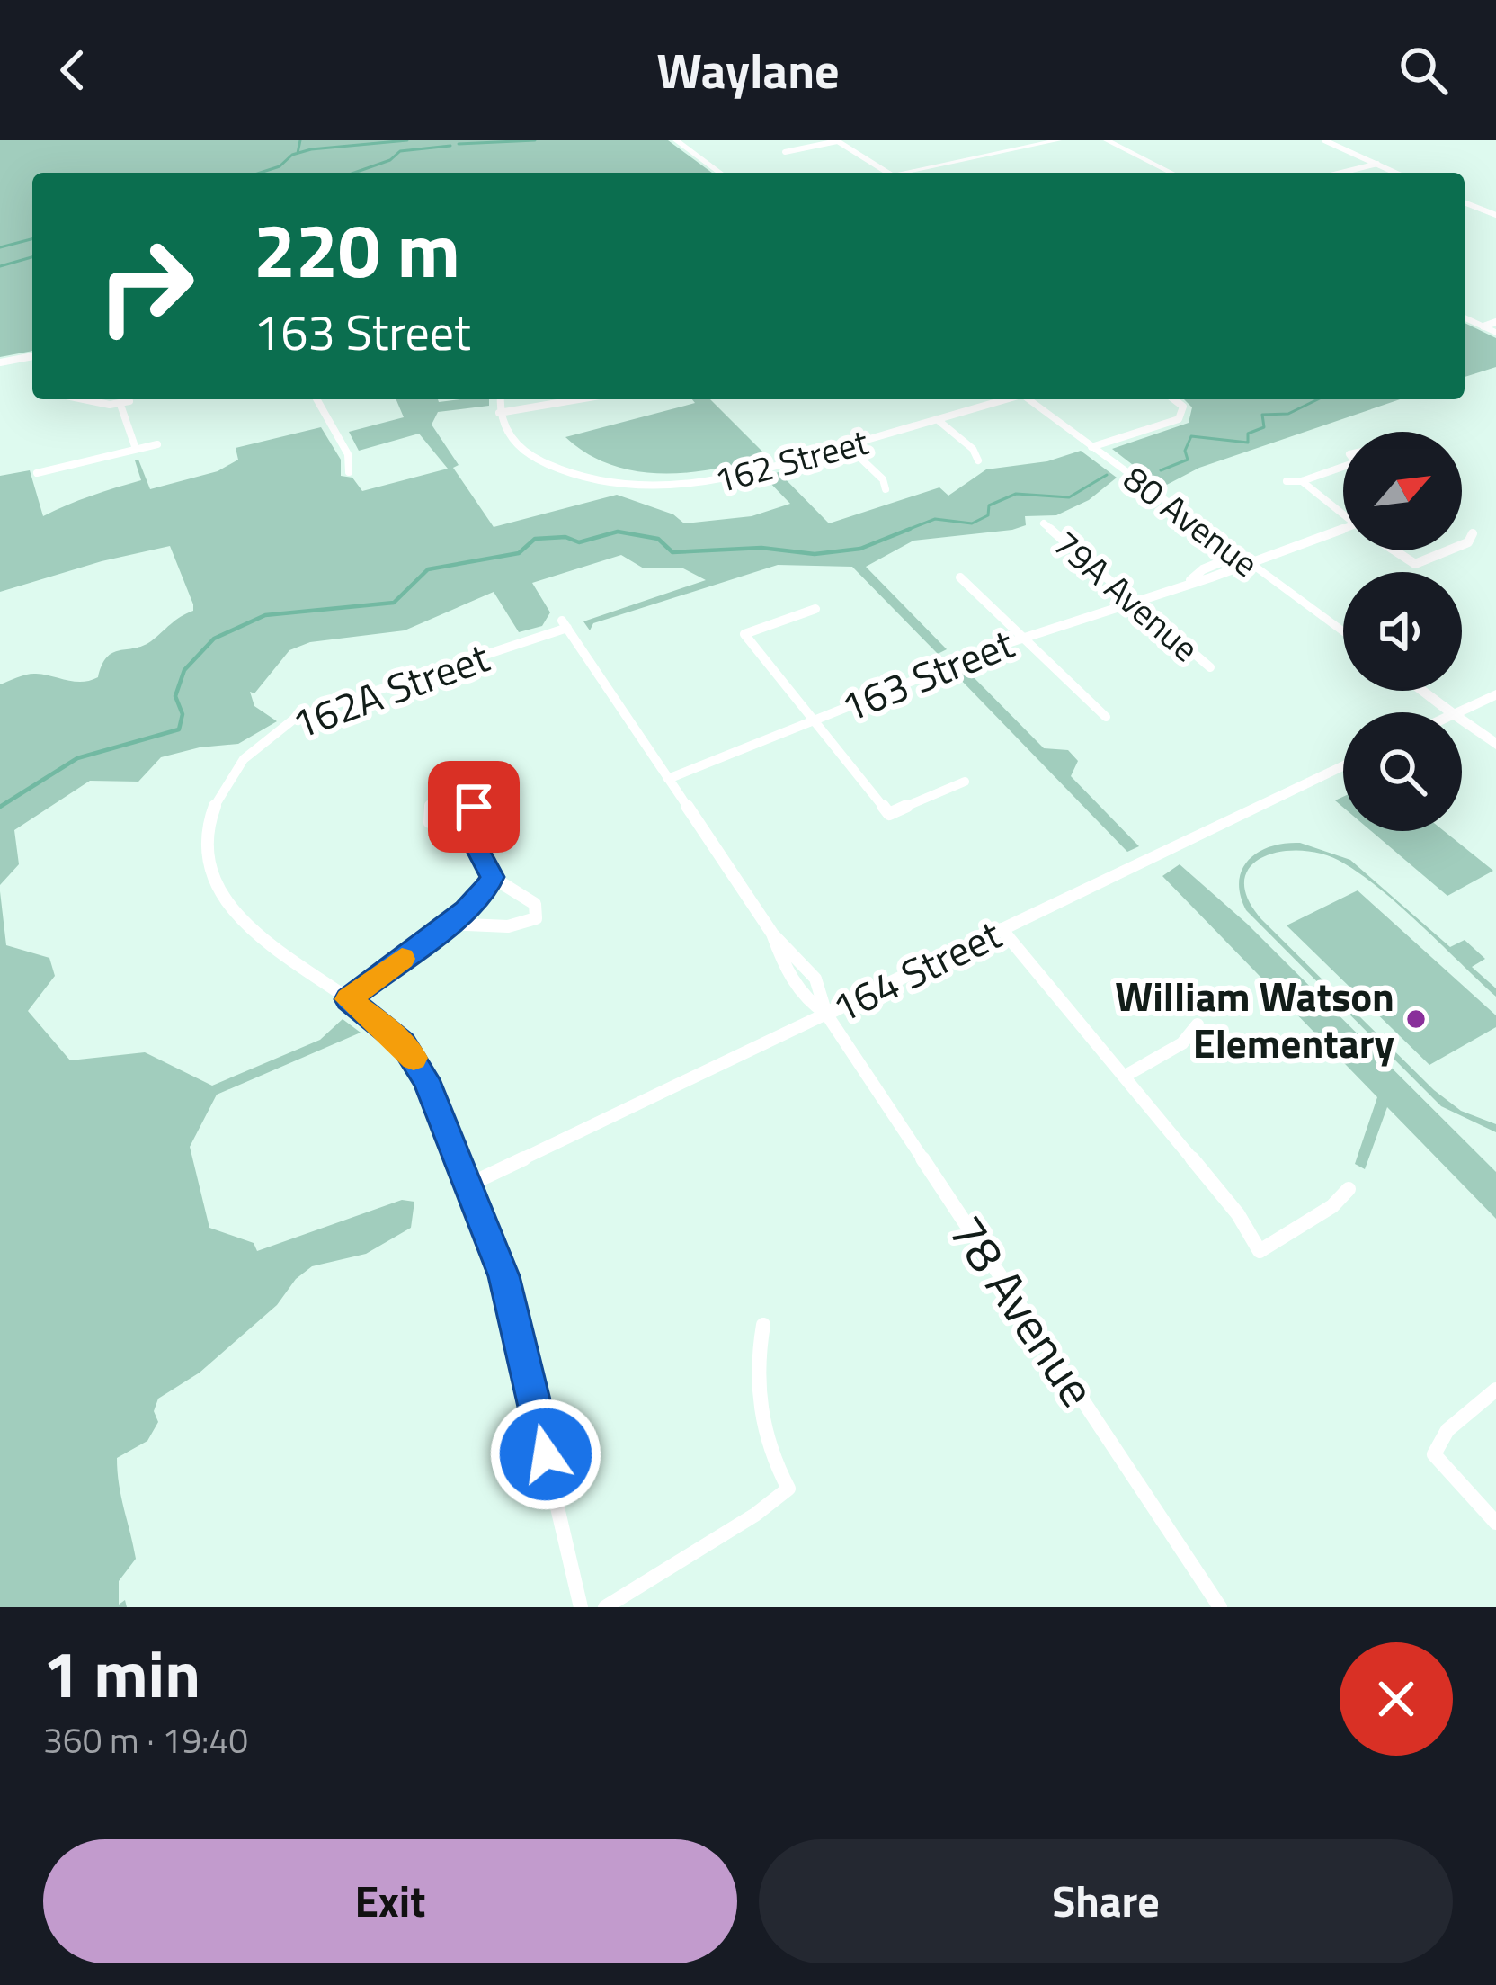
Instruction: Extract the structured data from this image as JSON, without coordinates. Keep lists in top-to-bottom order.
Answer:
{
  "streets": {
    "street": [
      "162 Street",
      "80 Avenue",
      "79A Avenue",
      "163 Street",
      "162A Street",
      "164 Street",
      "78 Avenue"
    ]
  },
  "crossings": [
    ["80 Avenue", "163 Street"],
    ["79A Avenue", "163 Street"],
    ["163 Street", "78 Avenue"],
    ["162A Street", "78 Avenue"],
    ["164 Street", "78 Avenue"]
  ],
  "places": ["William Watson Elementary"],
  "north": "top right",
  "page": {
    "header": "Waylane",
    "turn": ["220 m", "163 Street"],
    "heading": ["1 min", "360 m · 19:40"],
    "buttons": ["Exit", "Share"]
  }
}
